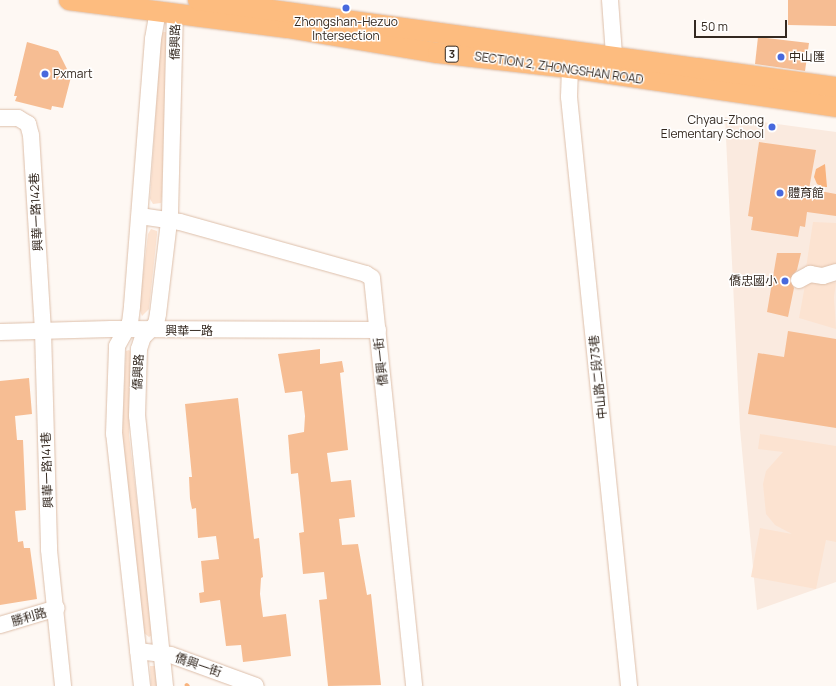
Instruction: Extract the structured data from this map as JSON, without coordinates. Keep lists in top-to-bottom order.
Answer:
{
  "streets": {
    "main road": ["3", "SECTION 2, ZHONGSHAN ROAD"],
    "street": [
      "僑興路",
      "興華一路142巷",
      "興華一路",
      "僑興一街",
      "中山路二段73巷",
      "興華一路141巷",
      "勝利路"
    ]
  },
  "crossings": [
    ["僑興路", "SECTION 2, ZHONGSHAN ROAD"],
    ["僑興路", "興華一路"],
    ["僑興路", "僑興一街"],
    ["SECTION 2, ZHONGSHAN ROAD", "中山路二段73巷"],
    ["興華一路142巷", "興華一路"],
    ["興華一路142巷", "興華一路141巷"],
    ["興華一路", "僑興一街"],
    ["興華一路", "興華一路141巷"],
    ["興華一路141巷", "勝利路"]
  ],
  "places": [
    "Zhongshan-Hezuo Intersection",
    "中山匯",
    "Pxmart",
    "Chyau-Zhong Elementary School",
    "體育館",
    "僑忠國小"
  ],
  "scale_bar": "50 m"
}
